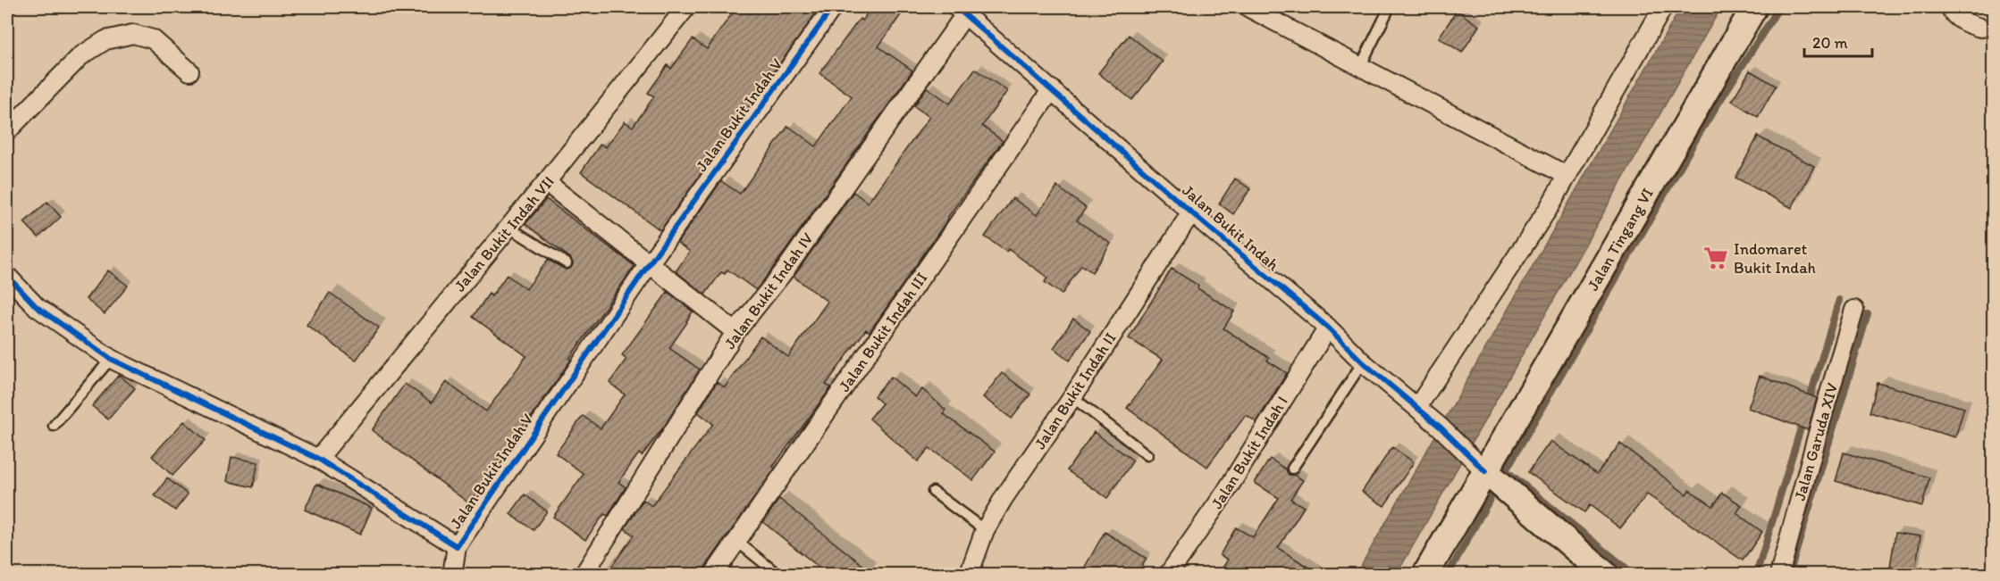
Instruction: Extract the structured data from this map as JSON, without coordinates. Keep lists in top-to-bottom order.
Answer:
{
  "streets": {
    "main road": ["Jalan Tingang VI"],
    "street": [
      "Jalan Bukit Indah V",
      "Jalan Bukit Indah",
      "Jalan Bukit Indah VII",
      "Jalan Bukit Indah IV",
      "Jalan Bukit Indah III",
      "Jalan Bukit Indah II",
      "Jalan Garuda XIV",
      "Jalan Bukit Indah I"
    ]
  },
  "crossings": [
    ["Jalan Bukit Indah V", "Jalan Bukit Indah VII"],
    ["Jalan Bukit Indah", "Jalan Tingang VI"],
    ["Jalan Bukit Indah", "Jalan Bukit Indah IV"],
    ["Jalan Bukit Indah", "Jalan Bukit Indah III"],
    ["Jalan Bukit Indah", "Jalan Bukit Indah II"],
    ["Jalan Bukit Indah", "Jalan Bukit Indah I"]
  ],
  "places": {
    "supermarket": ["Indomaret Bukit Indah"]
  },
  "scale_bar": "20 m"
}
